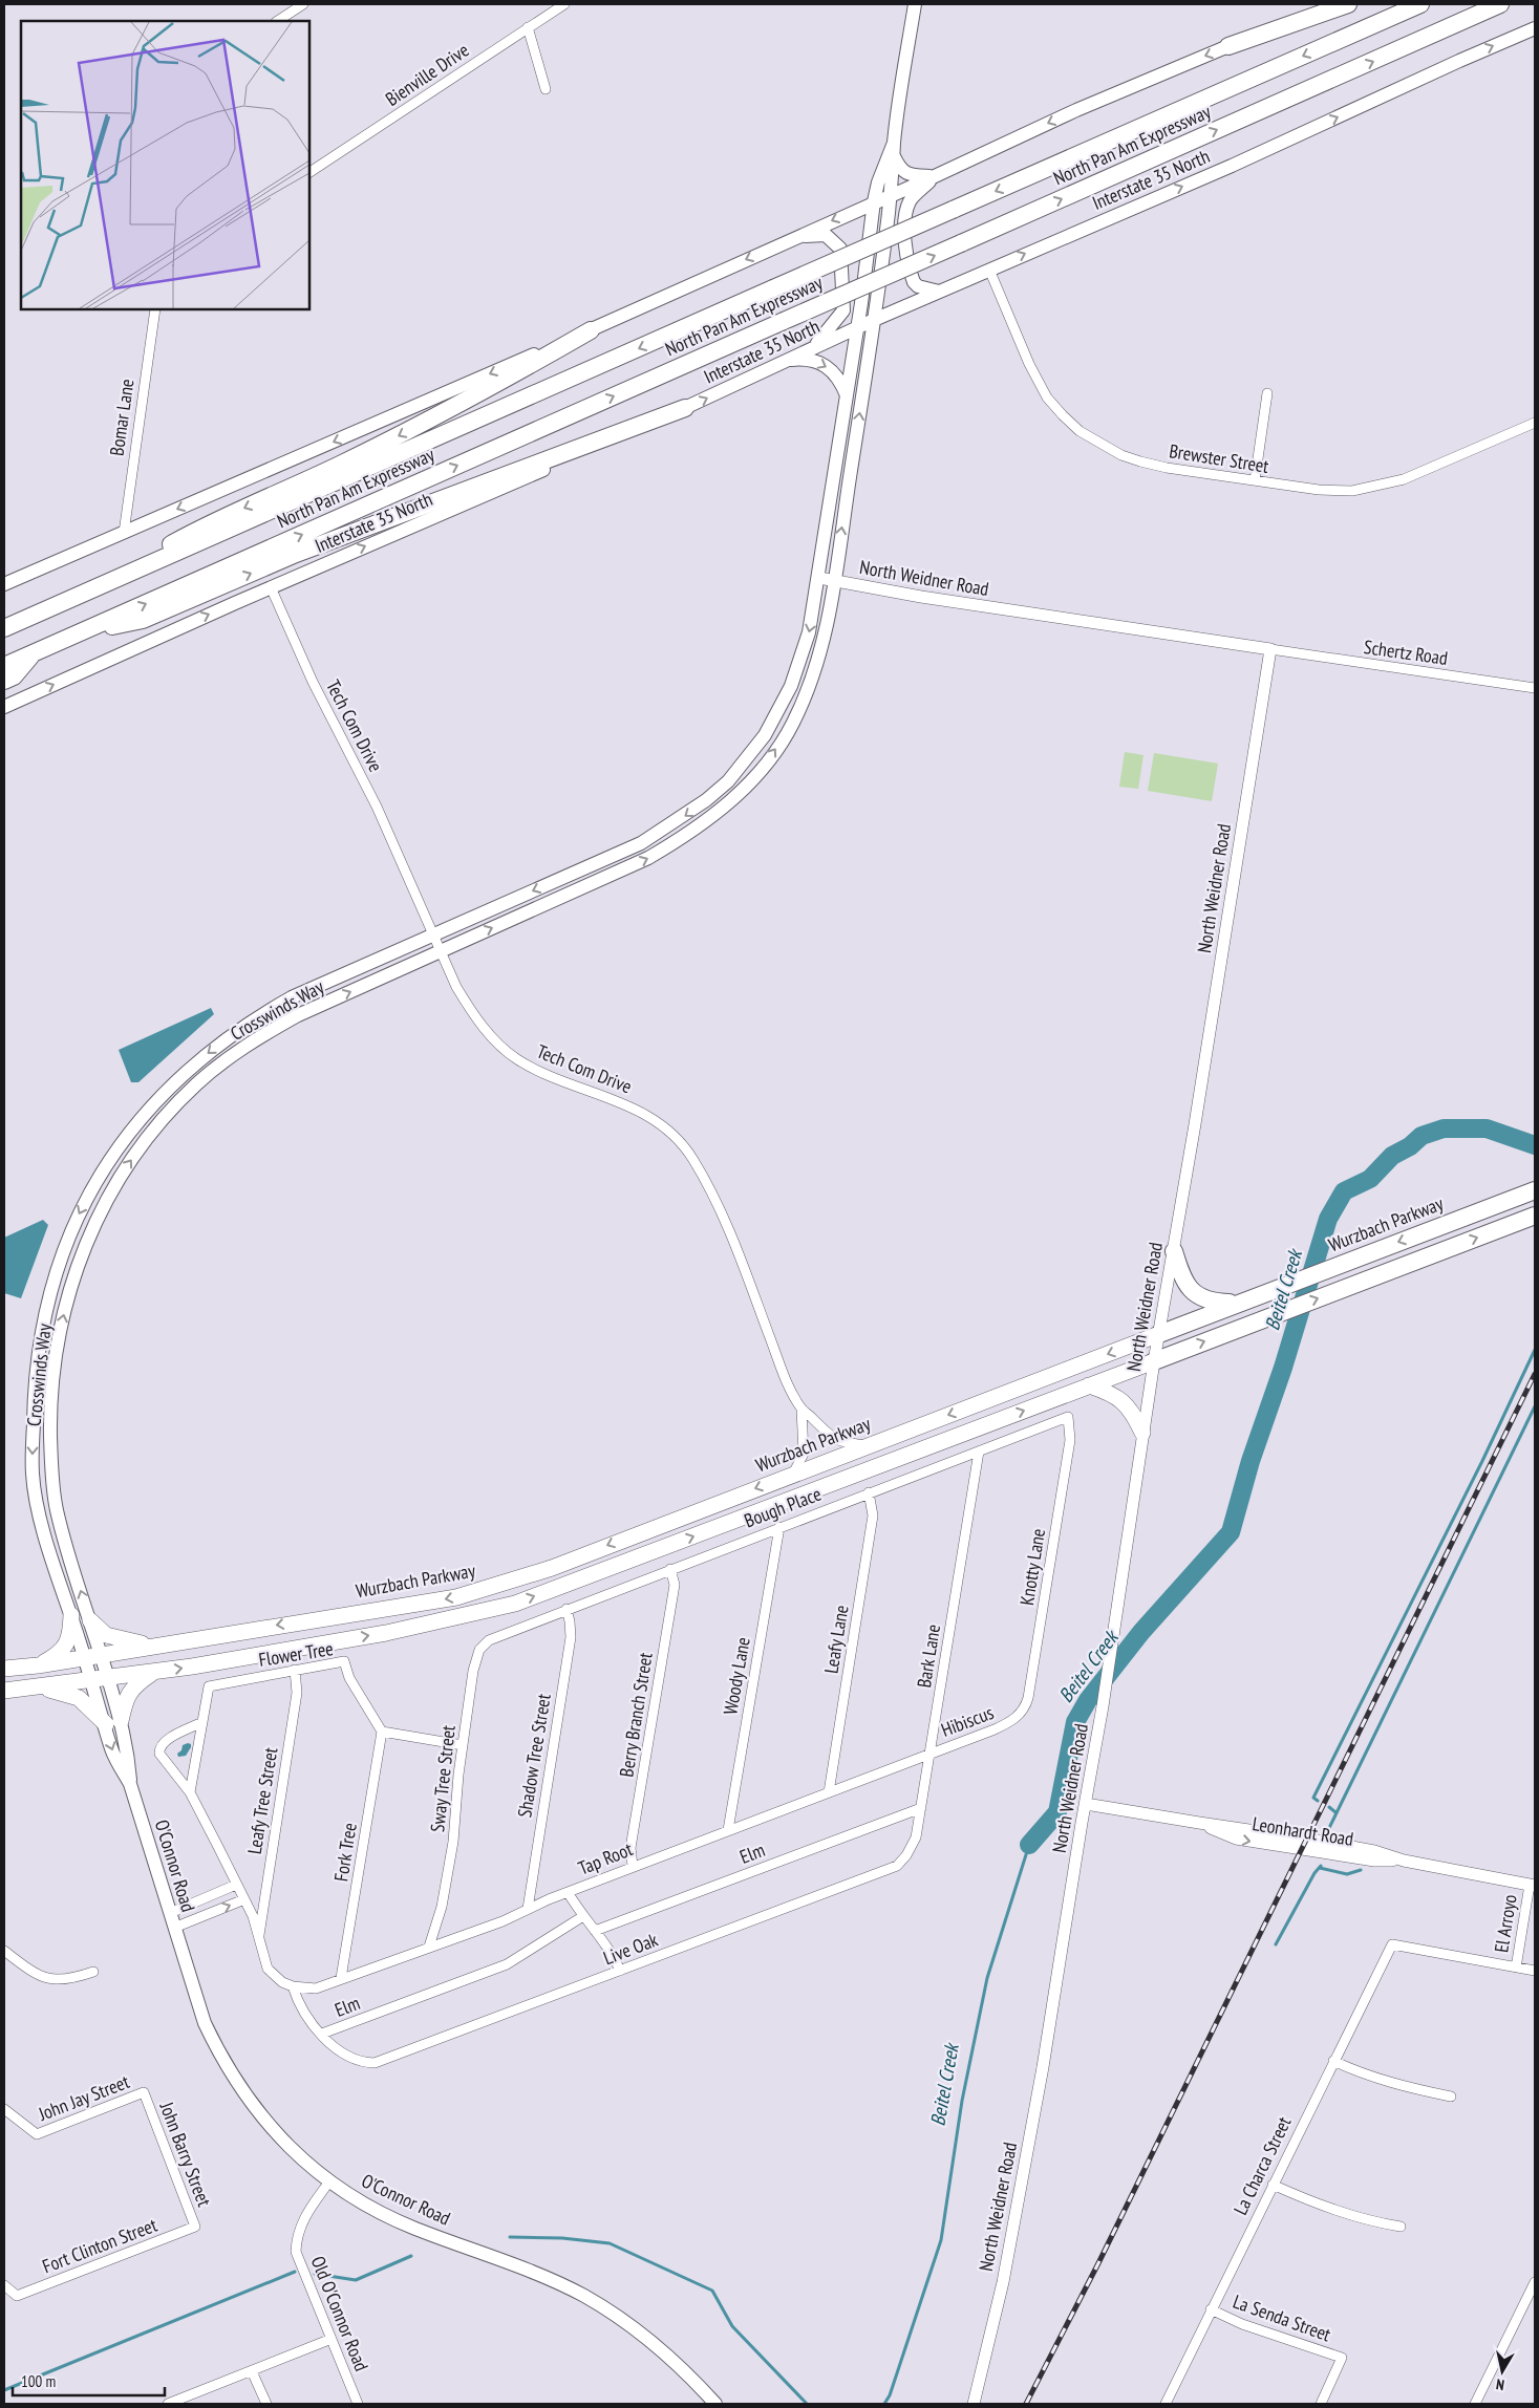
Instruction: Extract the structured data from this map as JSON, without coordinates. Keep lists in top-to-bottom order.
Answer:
{
  "streets": {
    "highway": ["North Pan Am Expressway", "Wurzbach Parkway"],
    "main road": [
      "Interstate 35 North",
      "North Weidner Road",
      "Crosswinds Way",
      "O'Connor Road"
    ],
    "street": [
      "Bienville Drive",
      "Bomar Lane",
      "Brewster Street",
      "Schertz Road",
      "Tech Com Drive",
      "Bough Place",
      "Knotty Lane",
      "Leafy Lane",
      "Flower Tree",
      "Bark Lane",
      "Woody Lane",
      "Berry Branch Street",
      "Hibiscus",
      "Shadow Tree Street",
      "Sway Tree Street",
      "Leafy Tree Street",
      "Leonhardt Road",
      "Fork Tree",
      "Elm",
      "Tap Root",
      "El Arroyo",
      "Live Oak",
      "John Jay Street",
      "John Barry Street",
      "La Charca Street",
      "Fort Clinton Street",
      "Old O'Connor Road",
      "La Senda Street"
    ]
  },
  "crossings": [
    ["Interstate 35 North", "Brewster Street"],
    ["Interstate 35 North", "North Weidner Road"],
    ["Interstate 35 North", "Tech Com Drive"],
    ["North Weidner Road", "Schertz Road"],
    ["North Weidner Road", "Crosswinds Way"],
    ["North Weidner Road", "Wurzbach Parkway"],
    ["North Weidner Road", "Leonhardt Road"],
    ["Tech Com Drive", "Crosswinds Way"],
    ["Tech Com Drive", "Wurzbach Parkway"],
    ["Crosswinds Way", "Wurzbach Parkway"],
    ["Crosswinds Way", "O'Connor Road"],
    ["Wurzbach Parkway", "O'Connor Road"],
    ["Bough Place", "Knotty Lane"],
    ["Bough Place", "Leafy Lane"],
    ["Bough Place", "Bark Lane"],
    ["Bough Place", "Woody Lane"],
    ["Bough Place", "Berry Branch Street"],
    ["Bough Place", "Shadow Tree Street"],
    ["Bough Place", "Sway Tree Street"],
    ["Knotty Lane", "Hibiscus"],
    ["Leafy Lane", "Tap Root"],
    ["Flower Tree", "Leafy Tree Street"],
    ["Flower Tree", "Fork Tree"],
    ["Bark Lane", "Hibiscus"],
    ["Bark Lane", "Elm"],
    ["Bark Lane", "Tap Root"],
    ["Bark Lane", "Live Oak"],
    ["Woody Lane", "Tap Root"],
    ["Berry Branch Street", "Tap Root"],
    ["Hibiscus", "Tap Root"],
    ["Shadow Tree Street", "Tap Root"],
    ["Sway Tree Street", "Tap Root"],
    ["Leonhardt Road", "El Arroyo"],
    ["Fork Tree", "Tap Root"],
    ["Elm", "Live Oak"],
    ["O'Connor Road", "Old O'Connor Road"],
    ["El Arroyo", "La Charca Street"],
    ["John Jay Street", "John Barry Street"],
    ["John Barry Street", "Fort Clinton Street"],
    ["La Charca Street", "La Senda Street"]
  ],
  "water": ["Beitel Creek"],
  "scale_bar": "100 m",
  "north": "bottom"
}
